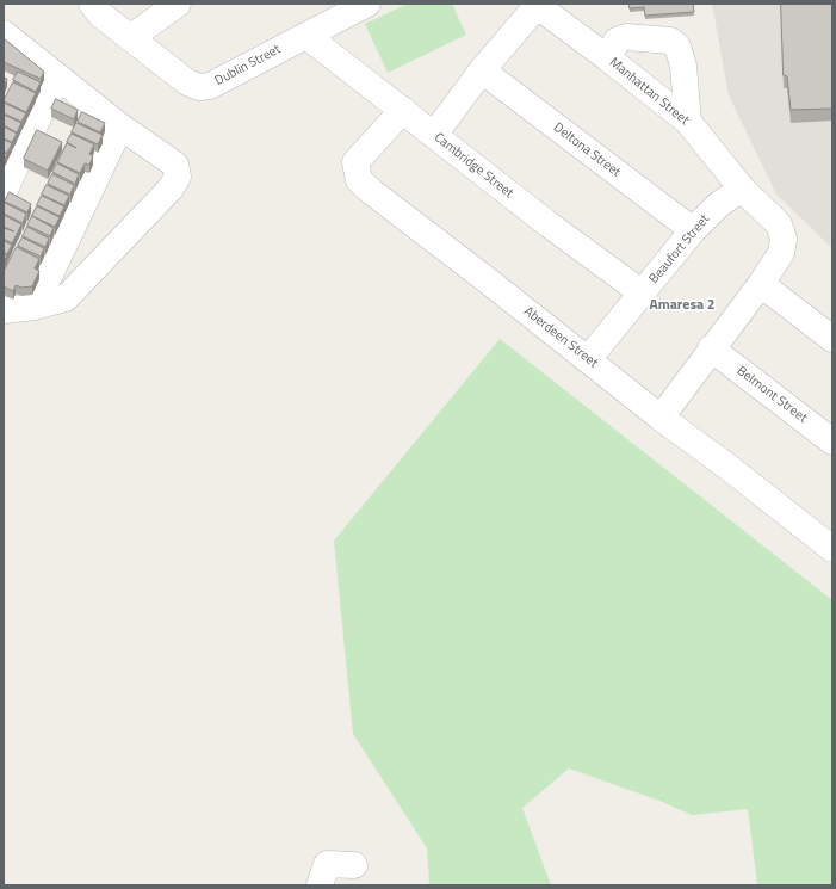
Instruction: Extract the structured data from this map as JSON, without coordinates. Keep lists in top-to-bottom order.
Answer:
{
  "streets": {
    "street": [
      "Dublin Street",
      "Manhattan Street",
      "Deltona Street",
      "Cambridge Street",
      "Beaufort Street",
      "Aberdeen Street",
      "Belmont Street"
    ]
  },
  "crossings": [
    ["Dublin Street", "Cambridge Street"],
    ["Manhattan Street", "Beaufort Street"],
    ["Deltona Street", "Beaufort Street"],
    ["Cambridge Street", "Beaufort Street"],
    ["Cambridge Street", "Aberdeen Street"],
    ["Beaufort Street", "Aberdeen Street"]
  ],
  "districts": ["Amaresa 2"]
}
